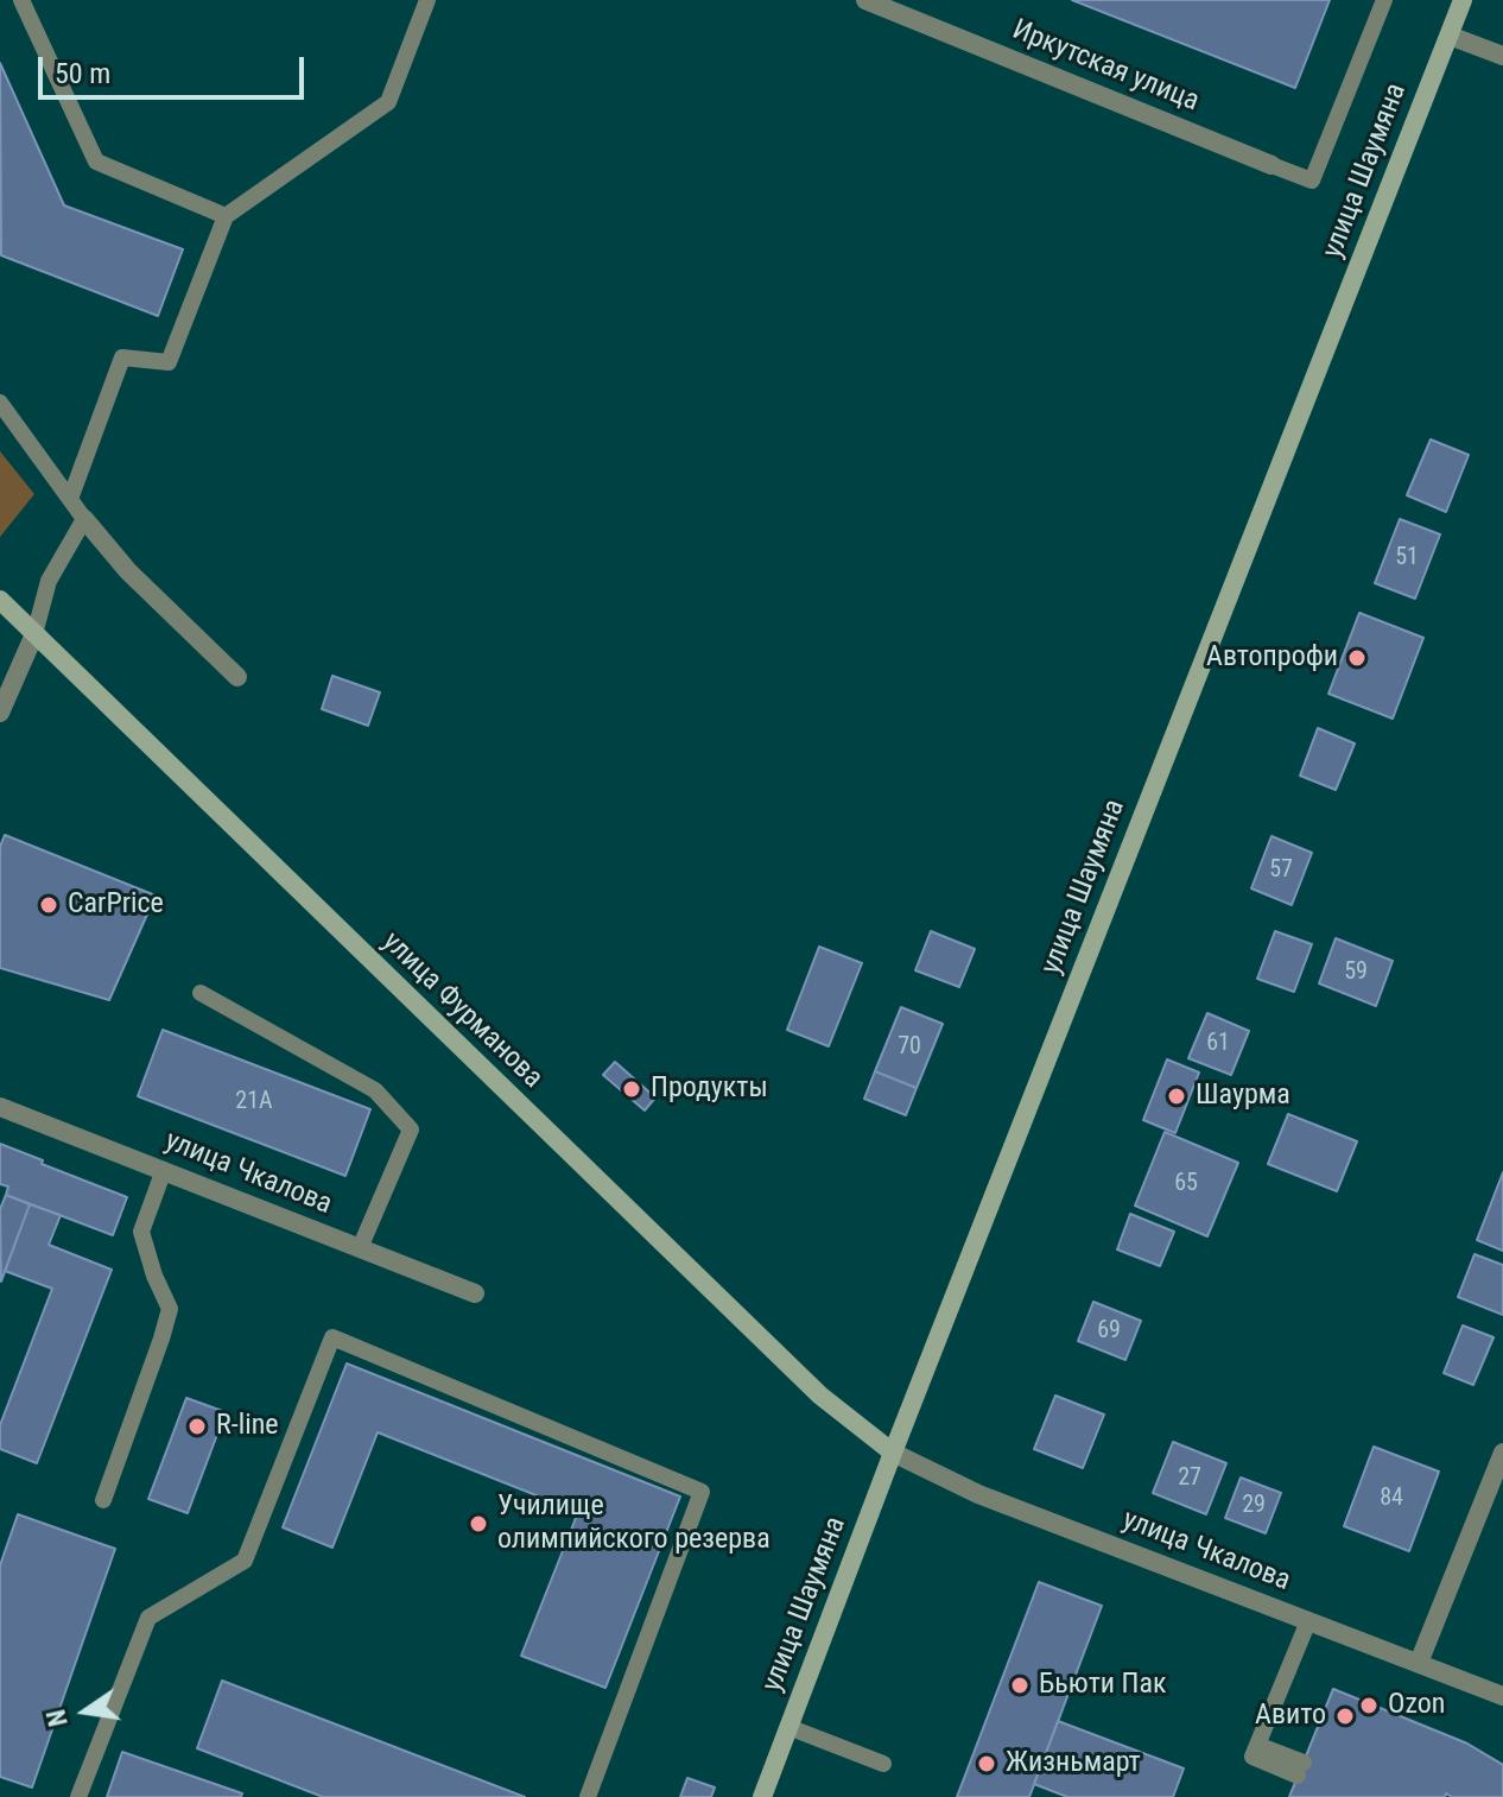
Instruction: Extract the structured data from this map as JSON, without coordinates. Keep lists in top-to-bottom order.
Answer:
{
  "streets": {
    "street": [
      "Иркутская улица",
      "улица Шаумяна",
      "улица Фурманова",
      "улица Чкалова"
    ]
  },
  "crossings": [
    ["улица Шаумяна", "улица Фурманова"],
    ["улица Шаумяна", "улица Чкалова"],
    ["улица Фурманова", "улица Чкалова"]
  ],
  "places": [
    "Автопрофи",
    "CarPrice",
    "Продукты",
    "Шаурма",
    "R-line",
    "Училище олимпийского резерва",
    "Бьюти Пак",
    "Ozon",
    "Авито",
    "Жизньмарт"
  ],
  "house_numbers": [
    "51",
    "57",
    "59",
    "61",
    "70",
    "21А",
    "65",
    "69",
    "27",
    "84",
    "29"
  ],
  "scale_bar": "50 m",
  "north": "left"
}
